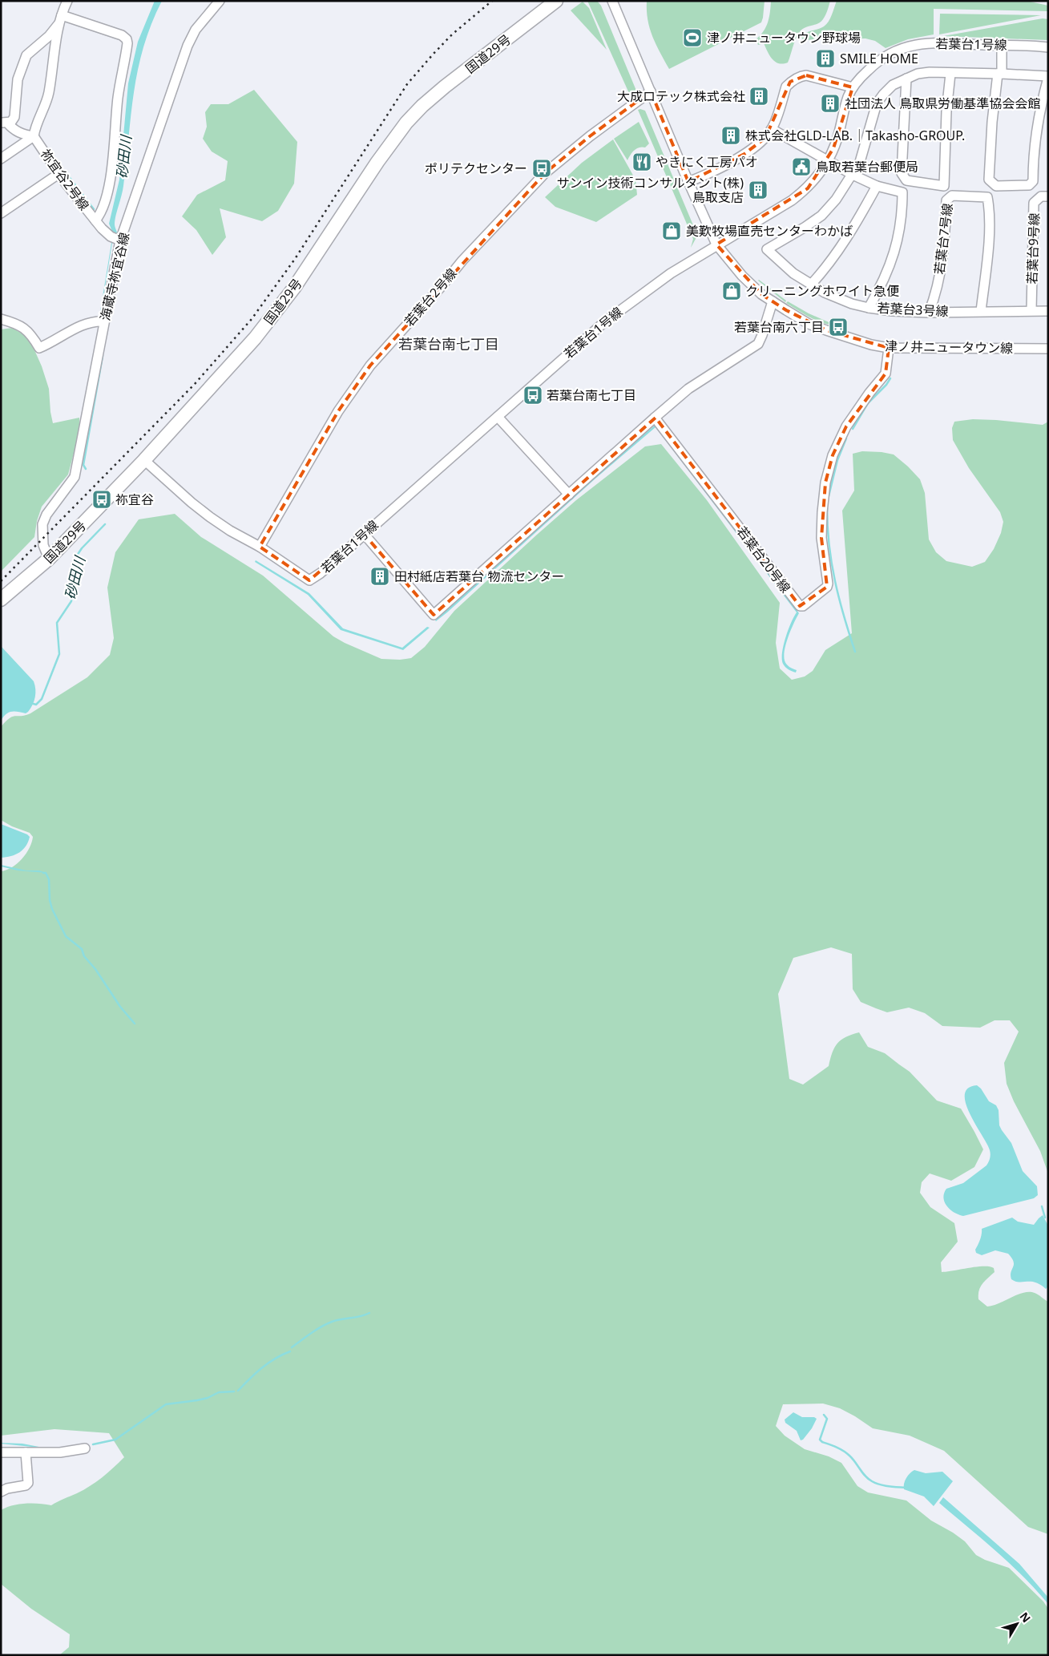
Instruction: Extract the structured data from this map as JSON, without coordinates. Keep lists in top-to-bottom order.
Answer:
{
  "streets": {
    "highway": ["国道29号"],
    "street": [
      "若葉台1号線",
      "祢宜谷2号線",
      "若葉台7号線",
      "若葉台9号線",
      "海蔵寺祢宜谷線",
      "若葉台2号線",
      "若葉台3号線",
      "津ノ井ニュータウン線",
      "若葉台20号線"
    ]
  },
  "crossings": [
    ["若葉台1号線", "国道29号"],
    ["若葉台1号線", "若葉台2号線"],
    ["若葉台1号線", "津ノ井ニュータウン線"],
    ["国道29号", "海蔵寺祢宜谷線"],
    ["祢宜谷2号線", "海蔵寺祢宜谷線"],
    ["若葉台7号線", "若葉台3号線"],
    ["若葉台9号線", "若葉台3号線"],
    ["若葉台2号線", "津ノ井ニュータウン線"],
    ["津ノ井ニュータウン線", "若葉台20号線"]
  ],
  "districts": ["若葉台南七丁目"],
  "water": ["砂田川"],
  "places": {
    "sports": ["津ノ井ニュータウン野球場"],
    "building": [
      "SMILE HOME",
      "大成ロテック株式会社",
      "社団法人 鳥取県労働基準協会会館",
      "株式会社GLD-LAB.｜Takasho-GROUP.",
      "サンイン技術コンサルタント(株) 鳥取支店",
      "田村紙店若葉台 物流センター"
    ],
    "restaurant": ["やきにく工房パオ"],
    "public building": ["鳥取若葉台郵便局"],
    "bus stop": [
      "ポリテクセンター",
      "若葉台南六丁目",
      "若葉台南七丁目",
      "祢宜谷"
    ],
    "shop": ["美歎牧場直売センターわかば", "クリーニングホワイト急便"]
  },
  "north": "top right"
}
